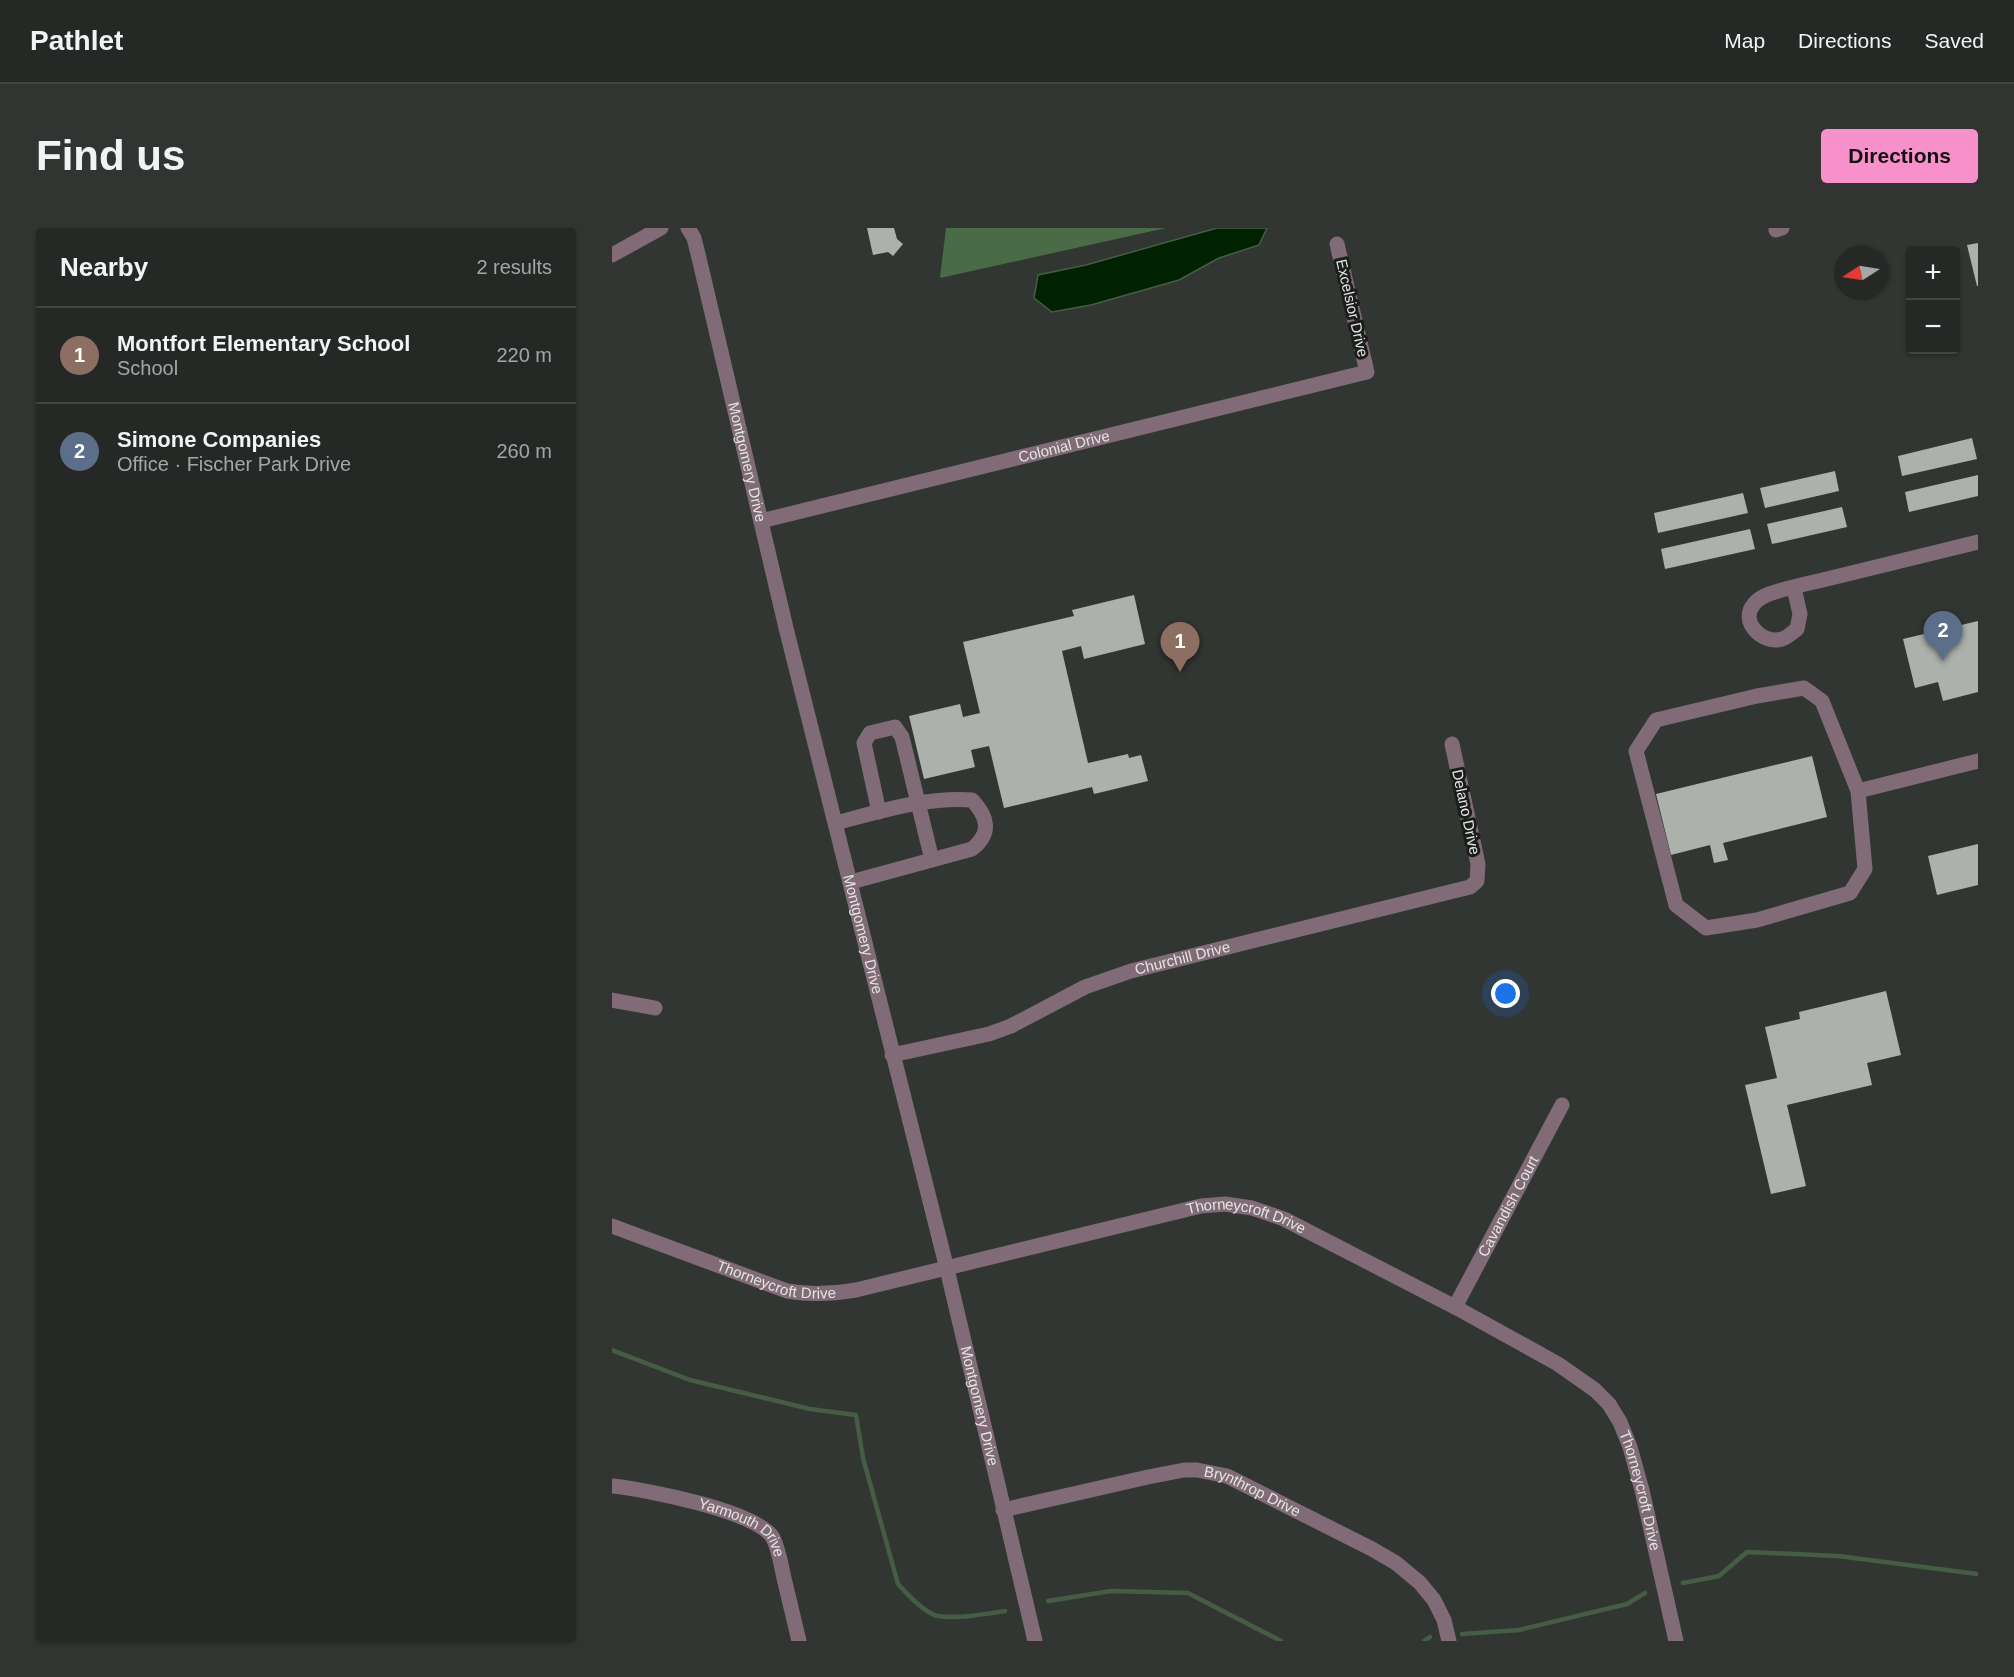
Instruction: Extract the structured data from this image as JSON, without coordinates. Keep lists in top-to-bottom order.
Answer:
{
  "streets": {
    "street": [
      "Excelsior Drive",
      "Colonial Drive",
      "Montgomery Drive",
      "Delano Drive",
      "Churchill Drive",
      "Cavandish Court",
      "Thorneycroft Drive",
      "Brynthrop Drive",
      "Yarmouth Drive"
    ]
  },
  "crossings": [
    ["Excelsior Drive", "Colonial Drive"],
    ["Colonial Drive", "Montgomery Drive"],
    ["Montgomery Drive", "Churchill Drive"],
    ["Montgomery Drive", "Thorneycroft Drive"],
    ["Montgomery Drive", "Brynthrop Drive"],
    ["Delano Drive", "Churchill Drive"],
    ["Cavandish Court", "Thorneycroft Drive"]
  ],
  "north": "left",
  "page": {
    "header": "Pathlet",
    "nav": ["Map", "Directions", "Saved"],
    "buttons": "Directions",
    "title": "Find us",
    "heading": ["Nearby", "2 results"],
    "map_buttons": ["+", "−"],
    "list": [
      {
        "mark": "1",
        "name": "Montfort Elementary School",
        "note": "School",
        "value": "220 m"
      },
      {
        "mark": "2",
        "name": "Simone Companies",
        "note": "Office · Fischer Park Drive",
        "value": "260 m"
      }
    ],
    "pins": ["2", "1"]
  }
}
